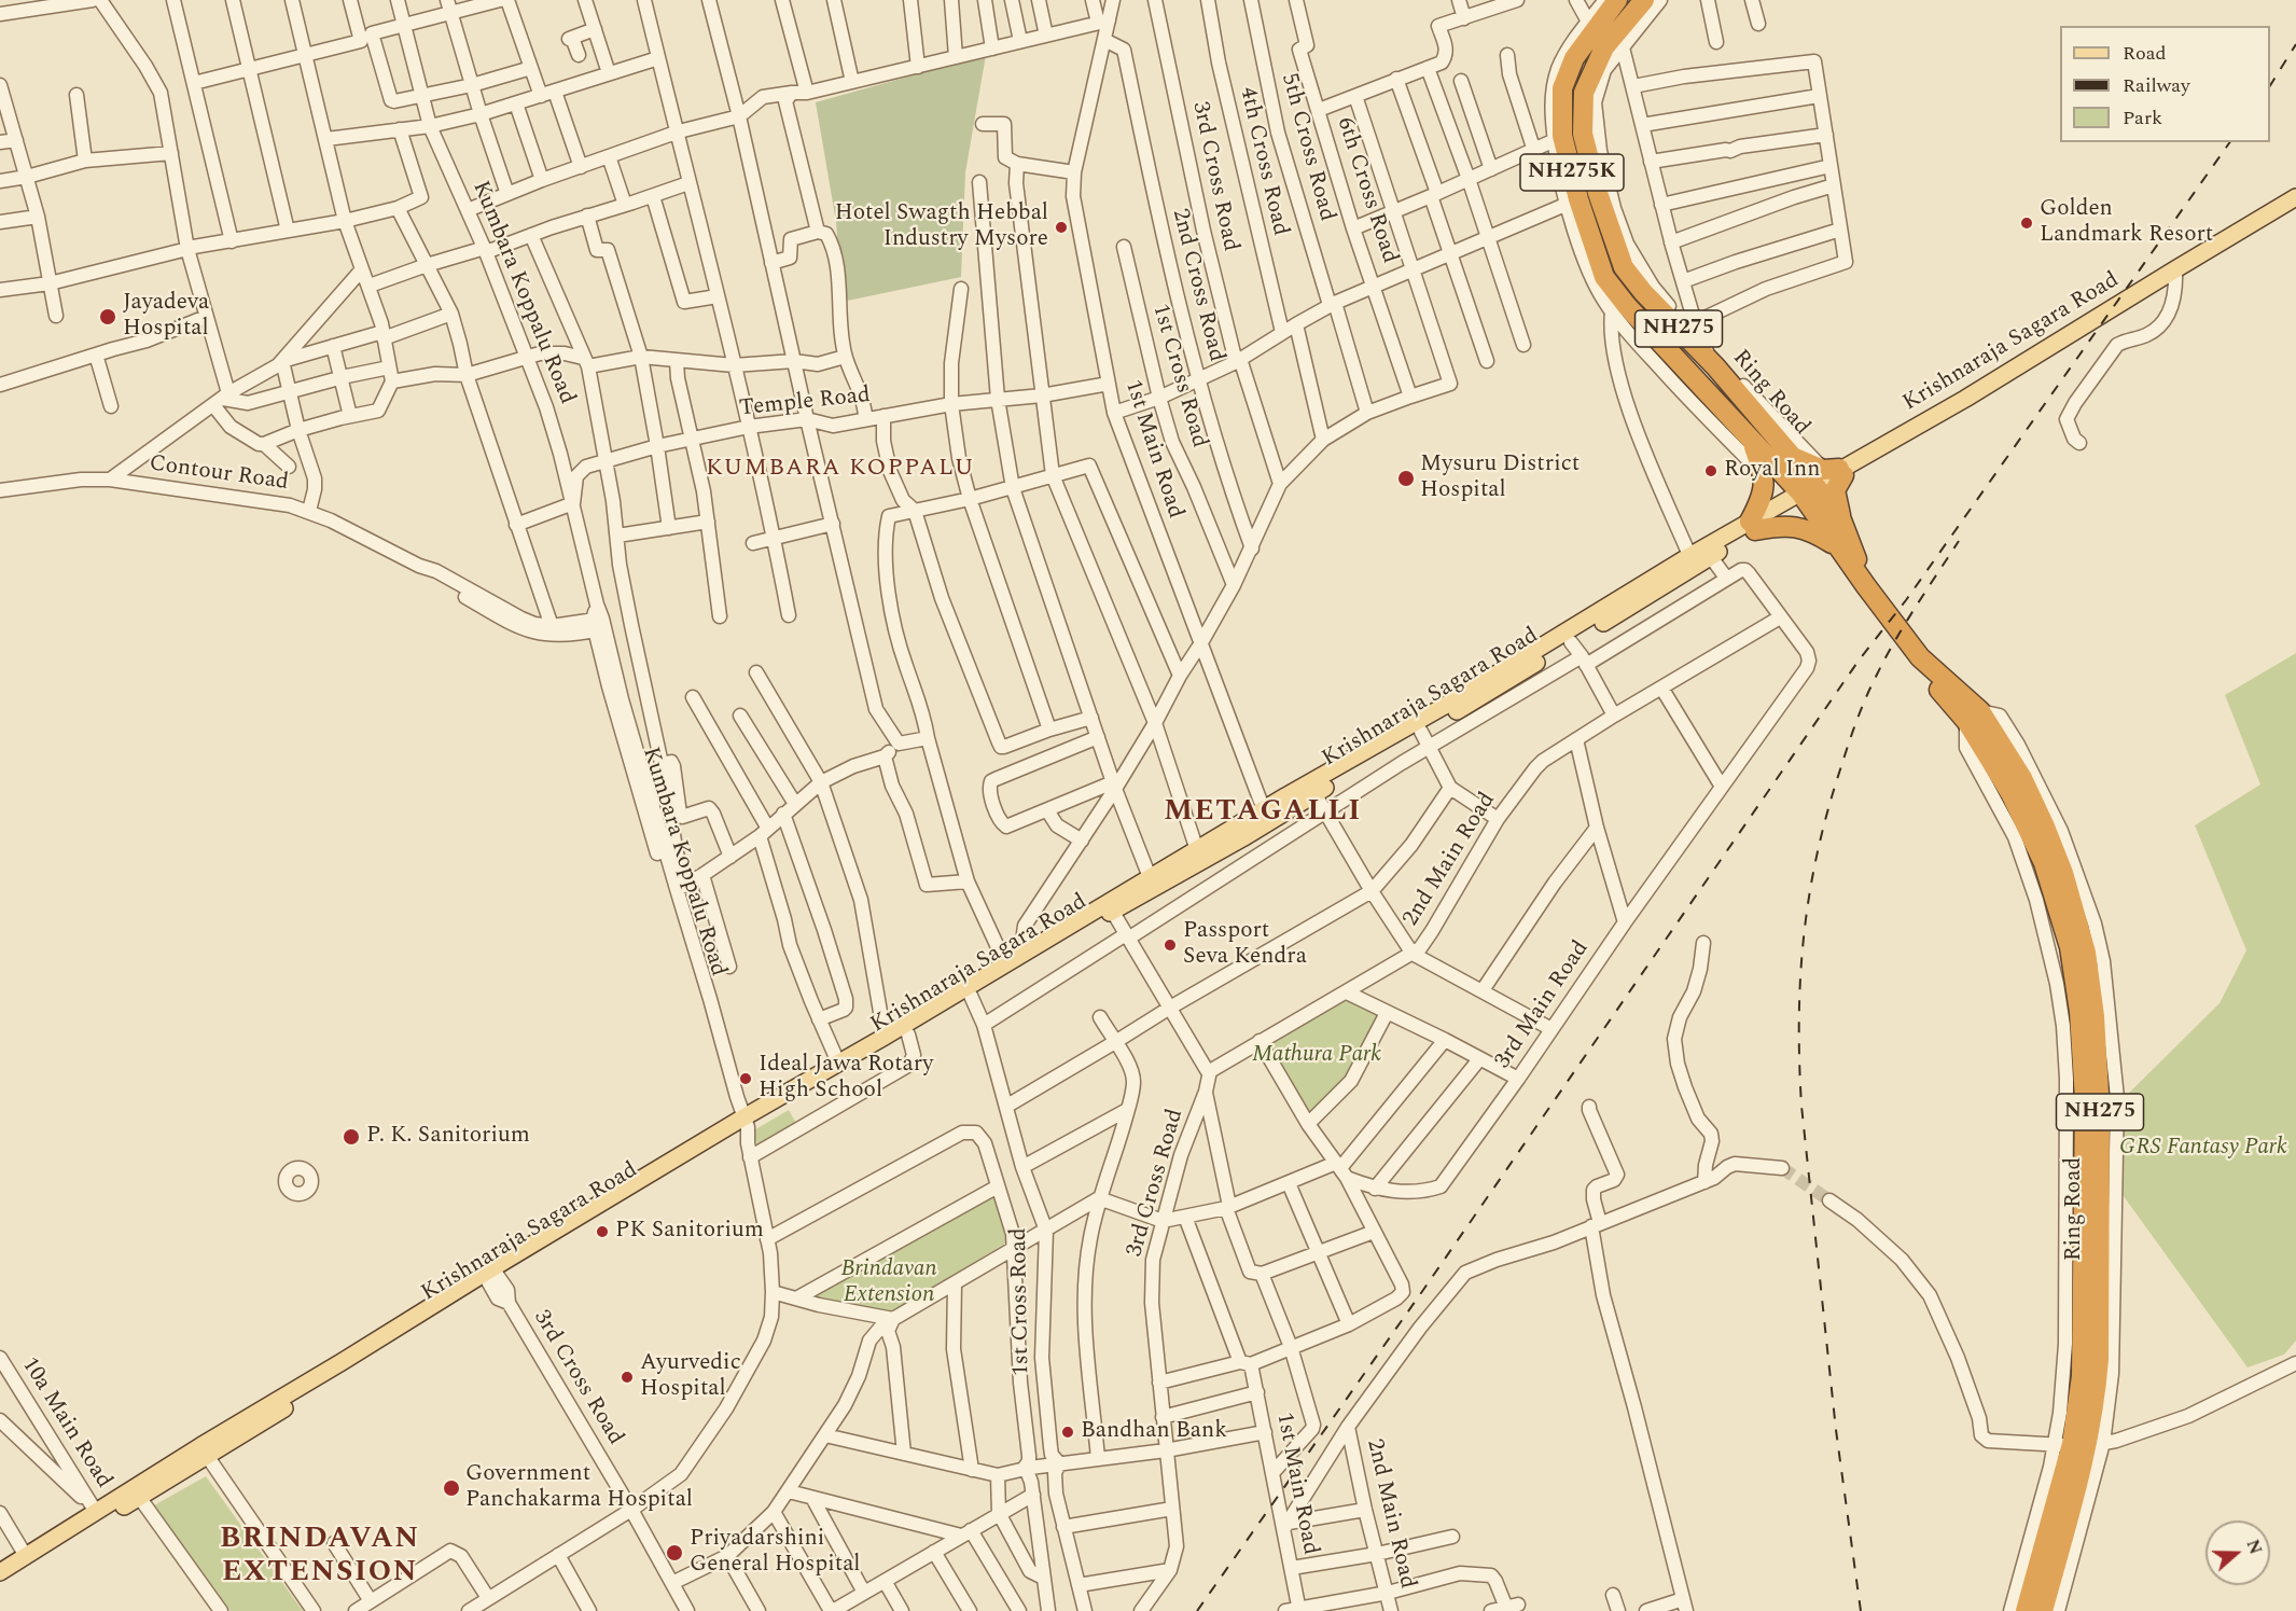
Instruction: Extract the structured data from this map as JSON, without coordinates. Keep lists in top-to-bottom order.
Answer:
{
  "streets": {
    "highway": ["NH275K", "NH275", "Ring Road"],
    "main road": ["Krishnaraja Sagara Road"],
    "street": [
      "5th Cross Road",
      "4th Cross Road",
      "3rd Cross Road",
      "6th Cross Road",
      "2nd Cross Road",
      "Kumbara Koppalu Road",
      "1st Cross Road",
      "Temple Road",
      "1st Main Road",
      "Contour Road",
      "2nd Main Road",
      "3rd Main Road",
      "10a Main Road"
    ]
  },
  "crossings": [
    ["3rd Cross Road", "Kumbara Koppalu Road"],
    ["3rd Cross Road", "Krishnaraja Sagara Road"],
    ["3rd Cross Road", "2nd Main Road"],
    ["2nd Cross Road", "1st Main Road"],
    ["Kumbara Koppalu Road", "Krishnaraja Sagara Road"],
    ["Kumbara Koppalu Road", "Temple Road"],
    ["Kumbara Koppalu Road", "Contour Road"],
    ["Krishnaraja Sagara Road", "1st Cross Road"],
    ["Krishnaraja Sagara Road", "Ring Road"],
    ["Krishnaraja Sagara Road", "1st Main Road"],
    ["Krishnaraja Sagara Road", "10a Main Road"],
    ["Temple Road", "1st Main Road"],
    ["2nd Main Road", "3rd Main Road"]
  ],
  "districts": ["KUMBARA KOPPALU", "METAGALLI", "BRINDAVAN EXTENSION"],
  "parks": ["Mathura Park", "GRS Fantasy Park", "Brindavan Extension"],
  "places": [
    "Golden Landmark Resort",
    "Hotel Swagth Hebbal Industry Mysore",
    "Jayadeva Hospital",
    "Royal Inn",
    "Mysuru District Hospital",
    "Passport Seva Kendra",
    "Ideal Jawa Rotary High School",
    "P. K. Sanitorium",
    "PK Sanitorium",
    "Ayurvedic Hospital",
    "Bandhan Bank",
    "Government Panchakarma Hospital",
    "Priyadarshini General Hospital"
  ],
  "legend": ["Road", "Railway", "Park"],
  "north": "right"
}
